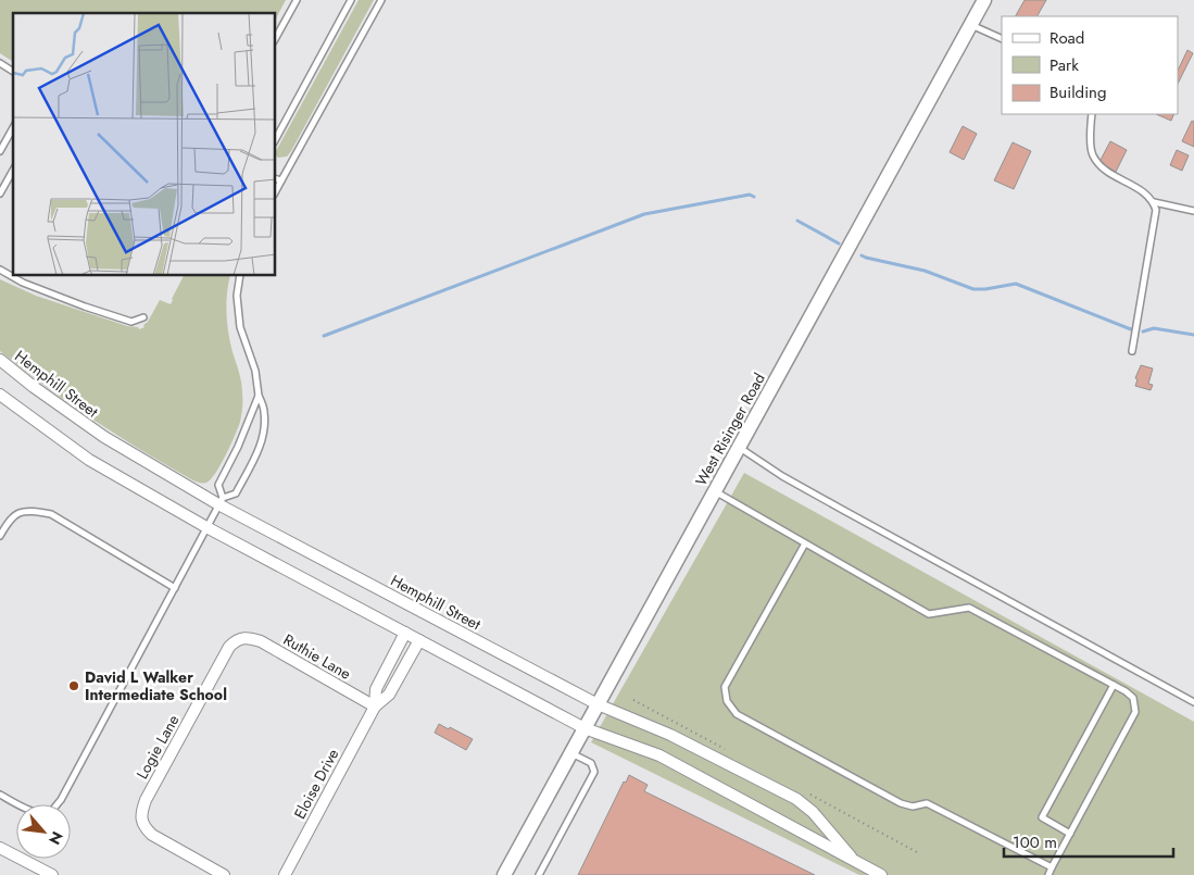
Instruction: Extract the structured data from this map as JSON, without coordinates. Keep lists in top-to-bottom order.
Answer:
{
  "streets": {
    "street": [
      "Hemphill Street",
      "West Risinger Road",
      "Ruthie Lane",
      "Logie Lane",
      "Eloise Drive"
    ]
  },
  "crossings": [
    ["Hemphill Street", "West Risinger Road"],
    ["Hemphill Street", "Eloise Drive"],
    ["Ruthie Lane", "Logie Lane"],
    ["Ruthie Lane", "Eloise Drive"]
  ],
  "places": ["David L Walker Intermediate School"],
  "legend": ["Road", "Park", "Building"],
  "scale_bar": "100 m",
  "north": "bottom right"
}
